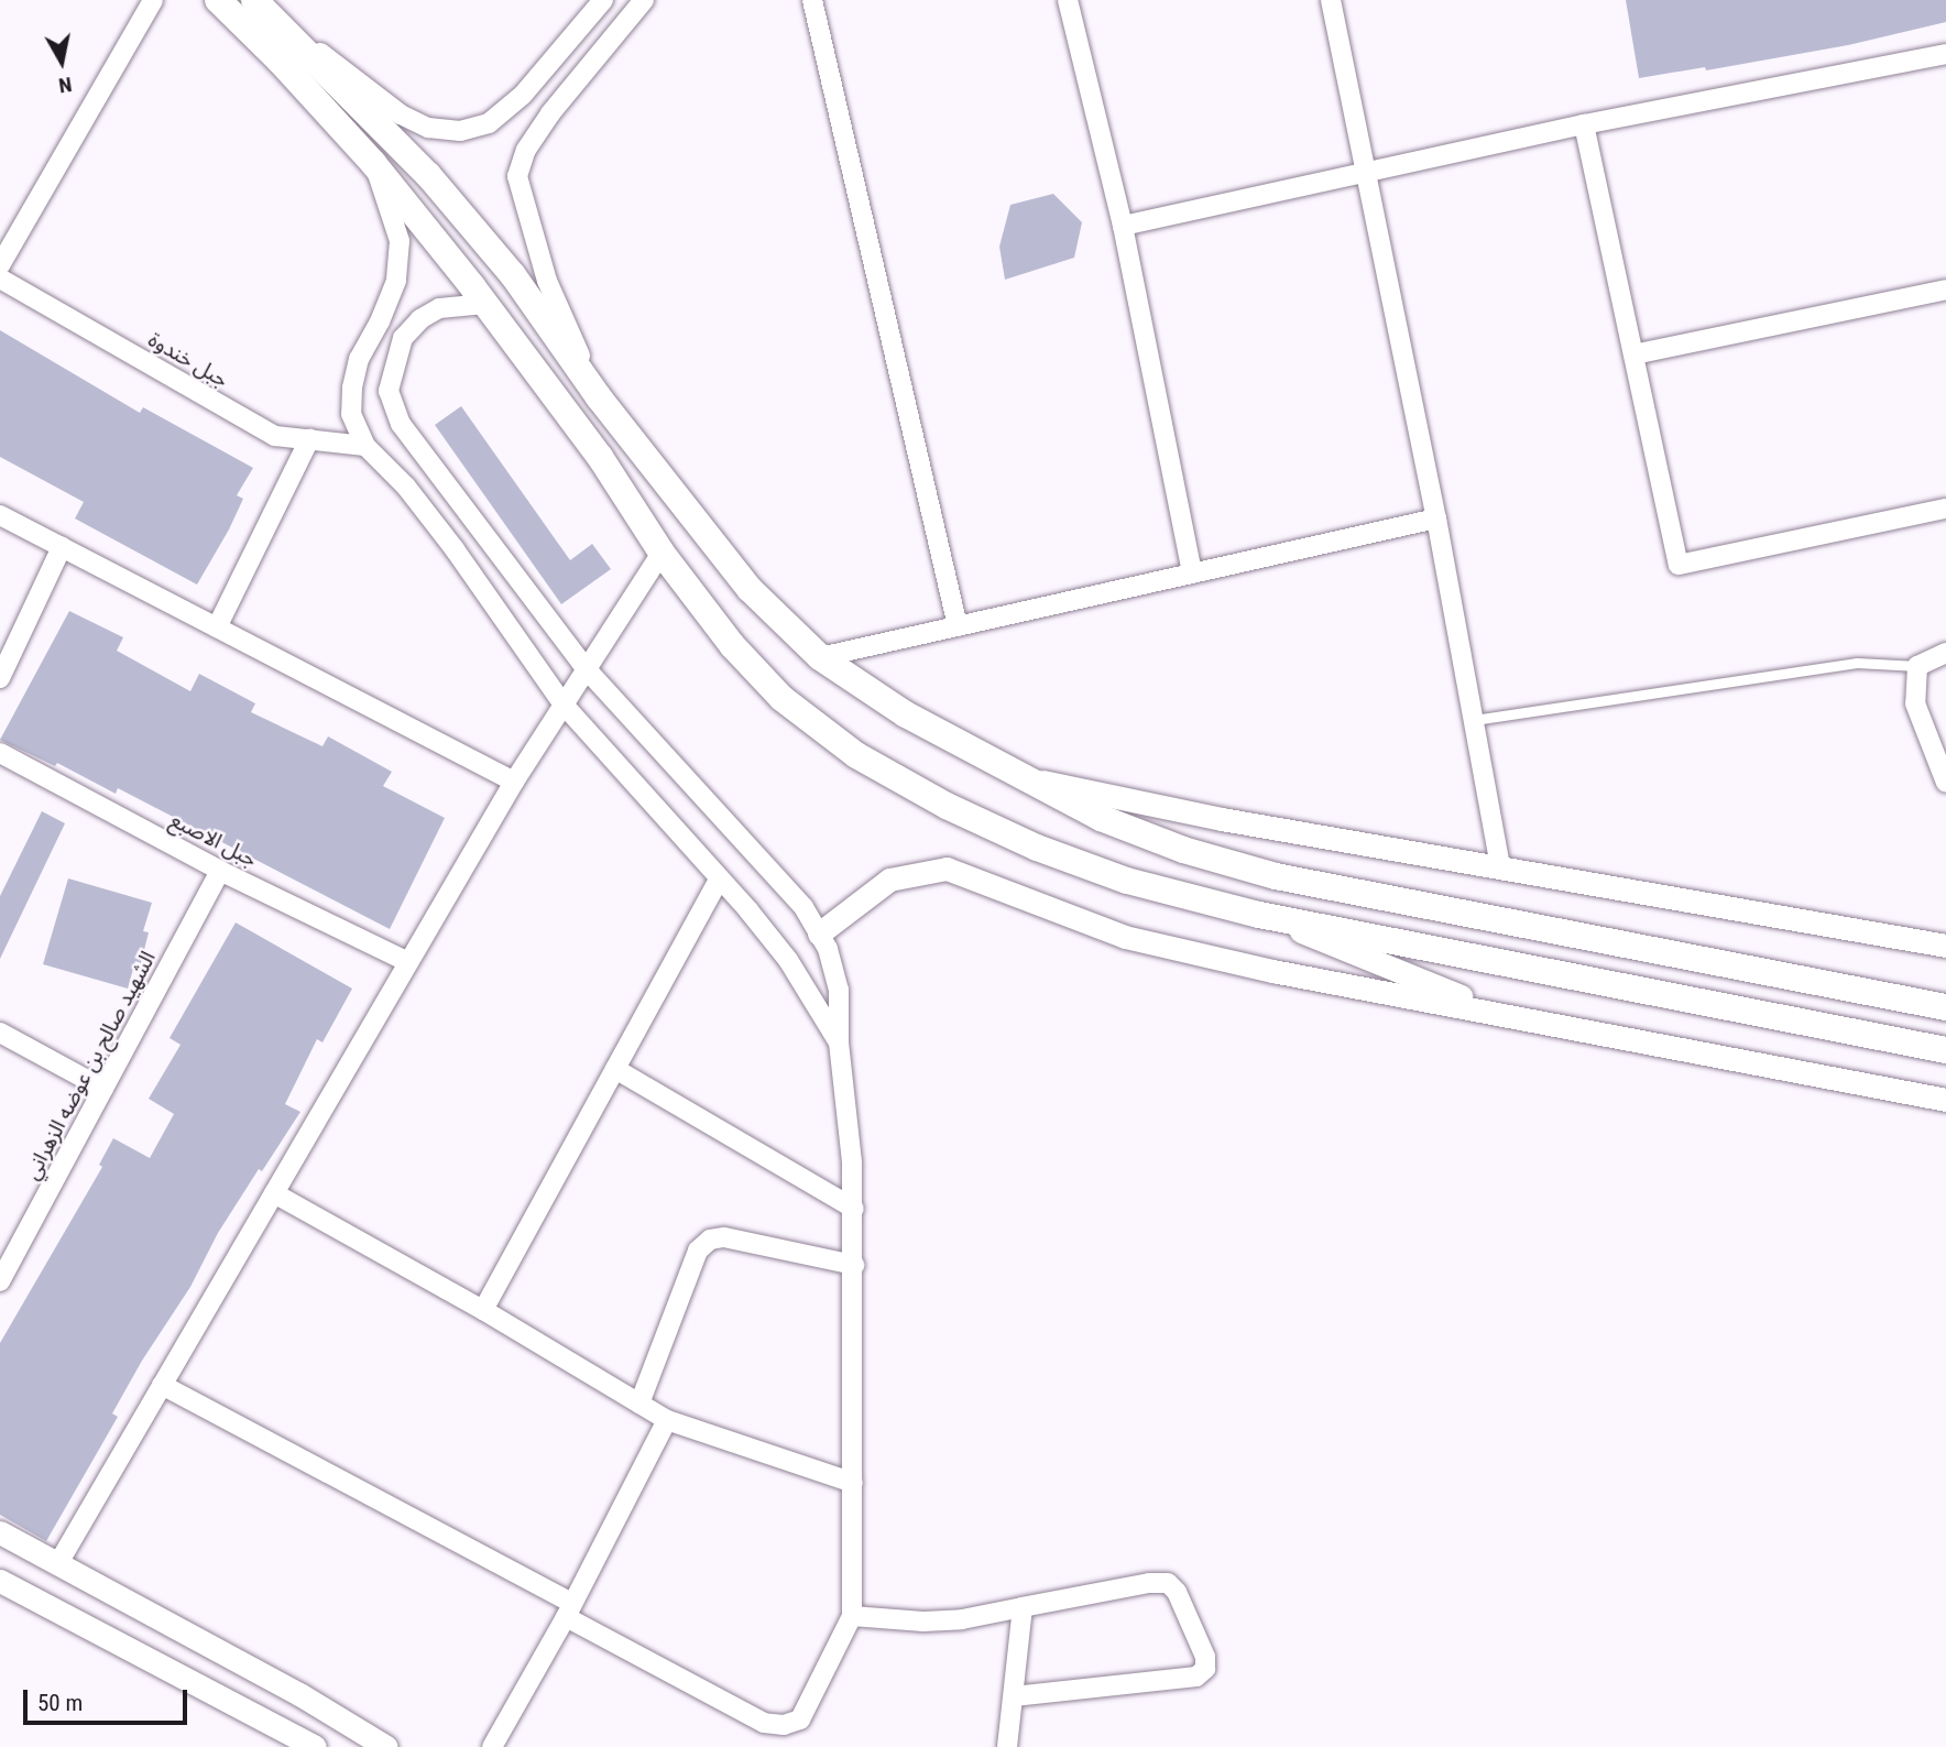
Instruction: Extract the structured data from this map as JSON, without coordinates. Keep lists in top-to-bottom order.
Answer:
{
  "streets": {
    "street": ["جبل خندوة", "جبل الاصبع", "الشهيد صالح بن عوضه الزهراني"]
  },
  "crossings": [
    ["جبل الاصبع", "الشهيد صالح بن عوضه الزهراني"]
  ],
  "scale_bar": "50 m",
  "north": "bottom"
}
